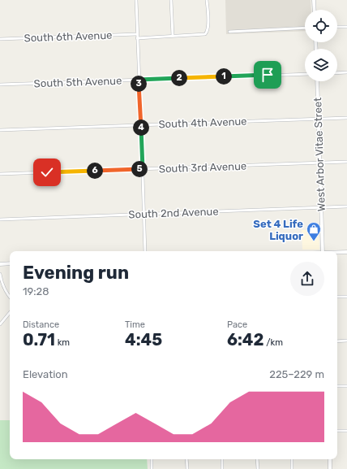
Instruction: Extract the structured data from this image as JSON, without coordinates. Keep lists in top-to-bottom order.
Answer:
{
  "streets": {
    "street": [
      "South 6th Avenue",
      "South 5th Avenue",
      "South 4th Avenue",
      "West Arbor Vitae Street",
      "South 3rd Avenue",
      "South 2nd Avenue"
    ]
  },
  "crossings": [
    ["South 4th Avenue", "West Arbor Vitae Street"],
    ["West Arbor Vitae Street", "South 3rd Avenue"],
    ["West Arbor Vitae Street", "South 2nd Avenue"]
  ],
  "places": {
    "shop": ["Set 4 Life Liquor"]
  },
  "page": {
    "pins": [
      "1",
      "2",
      "3",
      "4",
      "5",
      "6"
    ],
    "heading": ["Evening run", "19:28"],
    "stats": [
      ["Distance", "0.71 km"],
      ["Time", "4:45"],
      ["Pace", "6:42 /km"]
    ],
    "chart": ["Elevation", "225–229 m"]
  }
}
